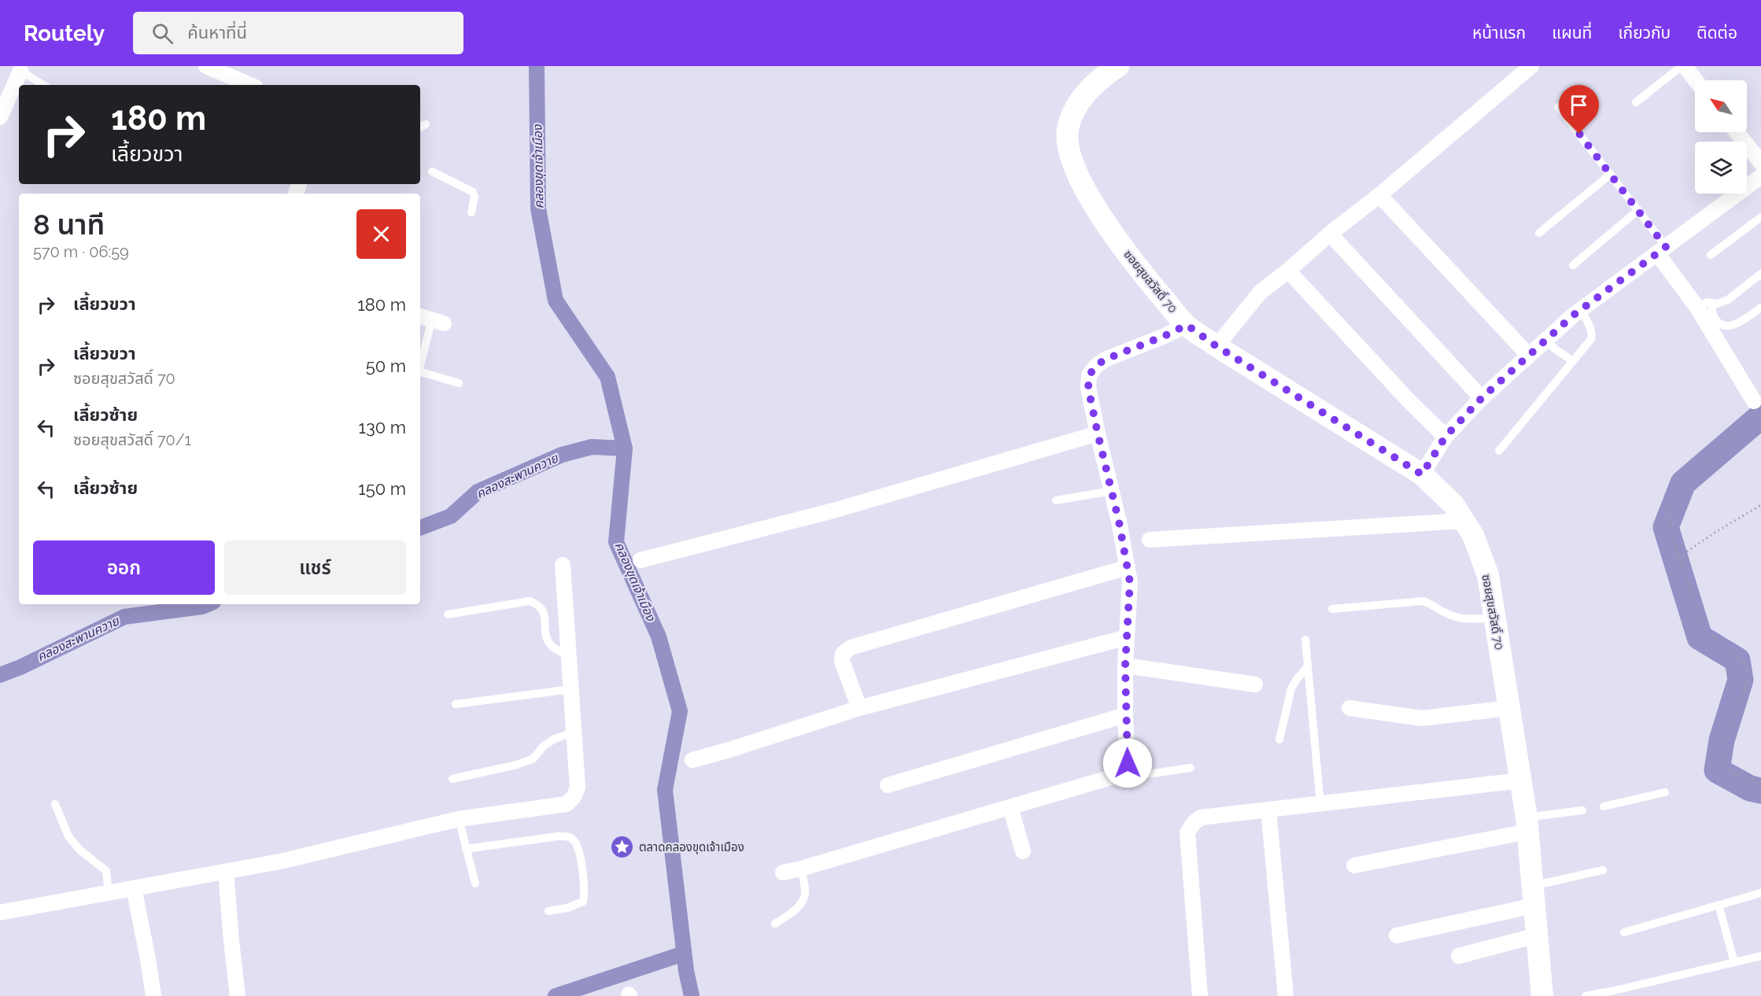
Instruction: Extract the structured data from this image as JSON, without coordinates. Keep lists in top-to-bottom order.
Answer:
{
  "streets": {
    "street": ["ซอยสุขสวัสดิ์ 70"]
  },
  "water": ["คลองขุดเจ้าเมือง", "คลองสะพานควาย"],
  "places": {
    "place": ["ตลาดคลองขุดเจ้าเมือง"]
  },
  "north": "top left",
  "page": {
    "header": "Routely",
    "search": "ค้นหาที่นี่",
    "nav": [
      "หน้าแรก",
      "แผนที่",
      "เกี่ยวกับ",
      "ติดต่อ"
    ],
    "turn": ["180 m", "เลี้ยวขวา"],
    "heading": ["8 นาที", "570 m · 06:59"],
    "list": [
      {
        "name": "เลี้ยวขวา",
        "value": "180 m"
      },
      {
        "name": "เลี้ยวขวา",
        "note": "ซอยสุขสวัสดิ์ 70",
        "value": "50 m"
      },
      {
        "name": "เลี้ยวซ้าย",
        "note": "ซอยสุขสวัสดิ์ 70/1",
        "value": "130 m"
      },
      {
        "name": "เลี้ยวซ้าย",
        "value": "150 m"
      }
    ],
    "buttons": ["ออก", "แชร์"]
  }
}
